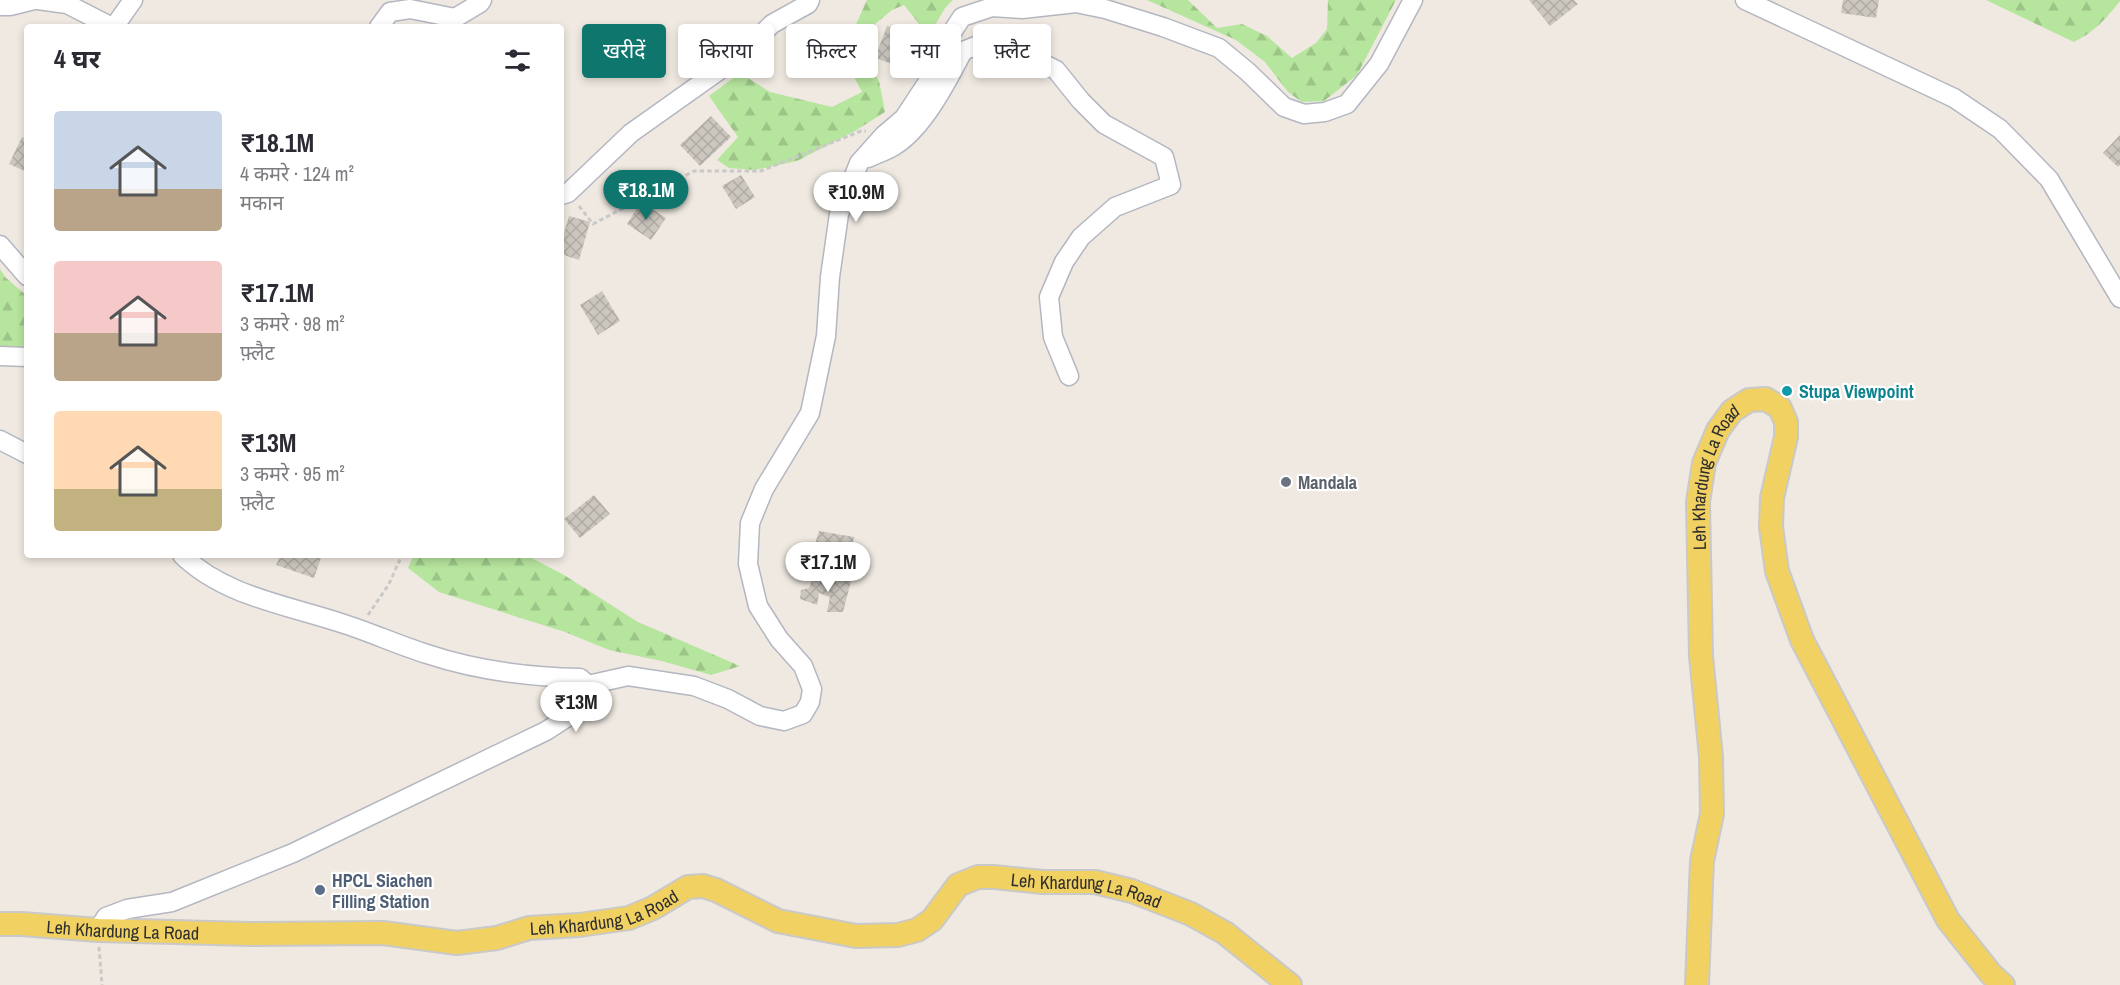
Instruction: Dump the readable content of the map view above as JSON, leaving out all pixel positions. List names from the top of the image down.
{
  "streets": {
    "main road": ["Leh Khardung La Road"]
  },
  "places": ["Stupa Viewpoint", "Mandala", "HPCL Siachen Filling Station"],
  "page": {
    "chip": [
      "खरीदें",
      "किराया",
      "फ़िल्टर",
      "नया",
      "फ़्लैट"
    ],
    "heading": "4 घर",
    "list": [
      {
        "name": "₹18.1M",
        "note": "4 कमरे · 124 m² · मकान"
      },
      {
        "name": "₹17.1M",
        "note": "3 कमरे · 98 m² · फ़्लैट"
      },
      {
        "name": "₹13M",
        "note": "3 कमरे · 95 m² · फ़्लैट"
      }
    ],
    "price": [
      "₹18.1M",
      "₹10.9M",
      "₹17.1M",
      "₹13M"
    ]
  }
}
